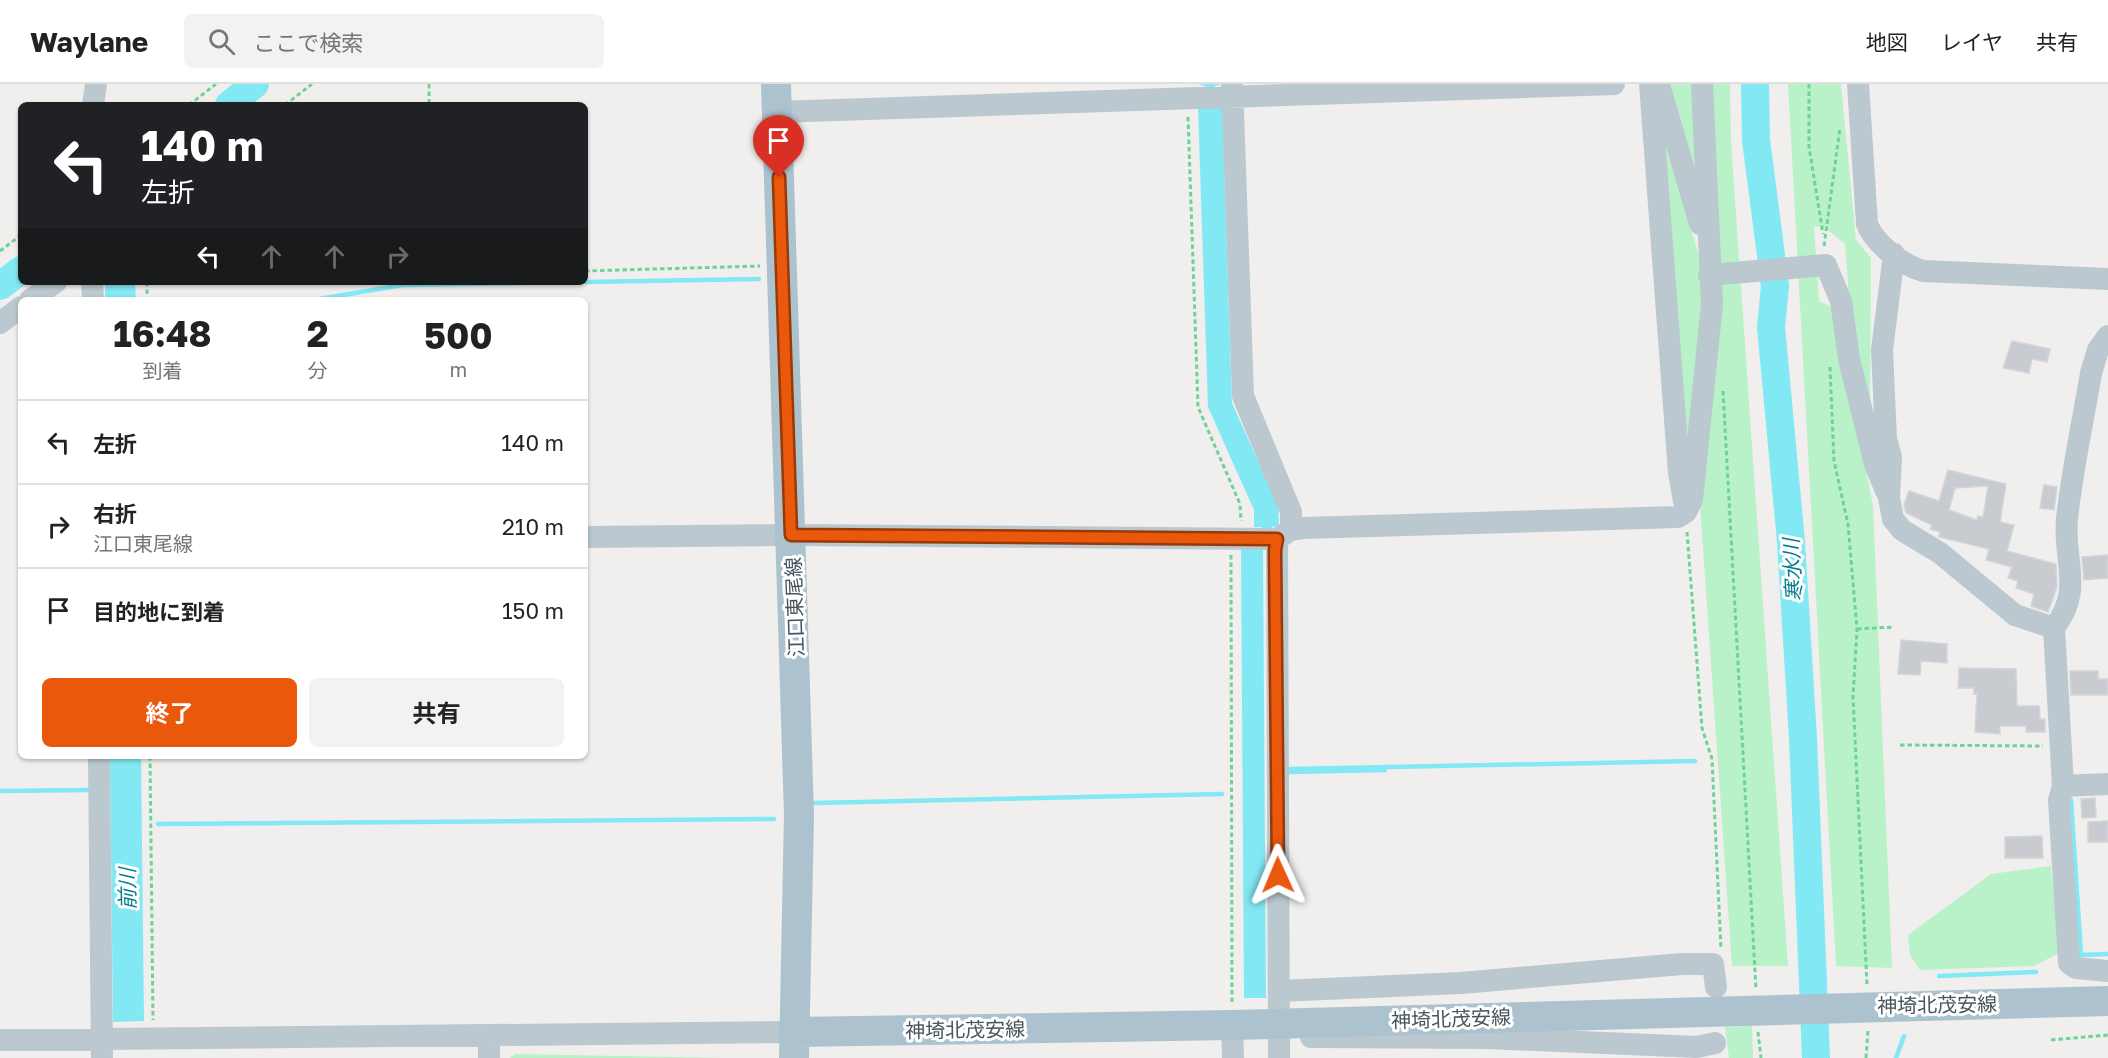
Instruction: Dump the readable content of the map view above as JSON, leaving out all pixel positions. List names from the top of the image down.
{
  "streets": {
    "main road": ["江口東尾線", "神埼北茂安線"]
  },
  "crossings": [
    ["江口東尾線", "神埼北茂安線"]
  ],
  "water": ["寒水川", "前川"],
  "page": {
    "header": "Waylane",
    "search": "ここで検索",
    "nav": ["地図", "レイヤ", "共有"],
    "turn": ["140 m", "左折"],
    "eta": [
      "16:48",
      "到着",
      "2",
      "分",
      "500",
      "m"
    ],
    "list": [
      {
        "name": "左折",
        "value": "140 m"
      },
      {
        "name": "右折",
        "note": "江口東尾線",
        "value": "210 m"
      },
      {
        "name": "目的地に到着",
        "value": "150 m"
      }
    ],
    "buttons": ["終了", "共有"]
  }
}
